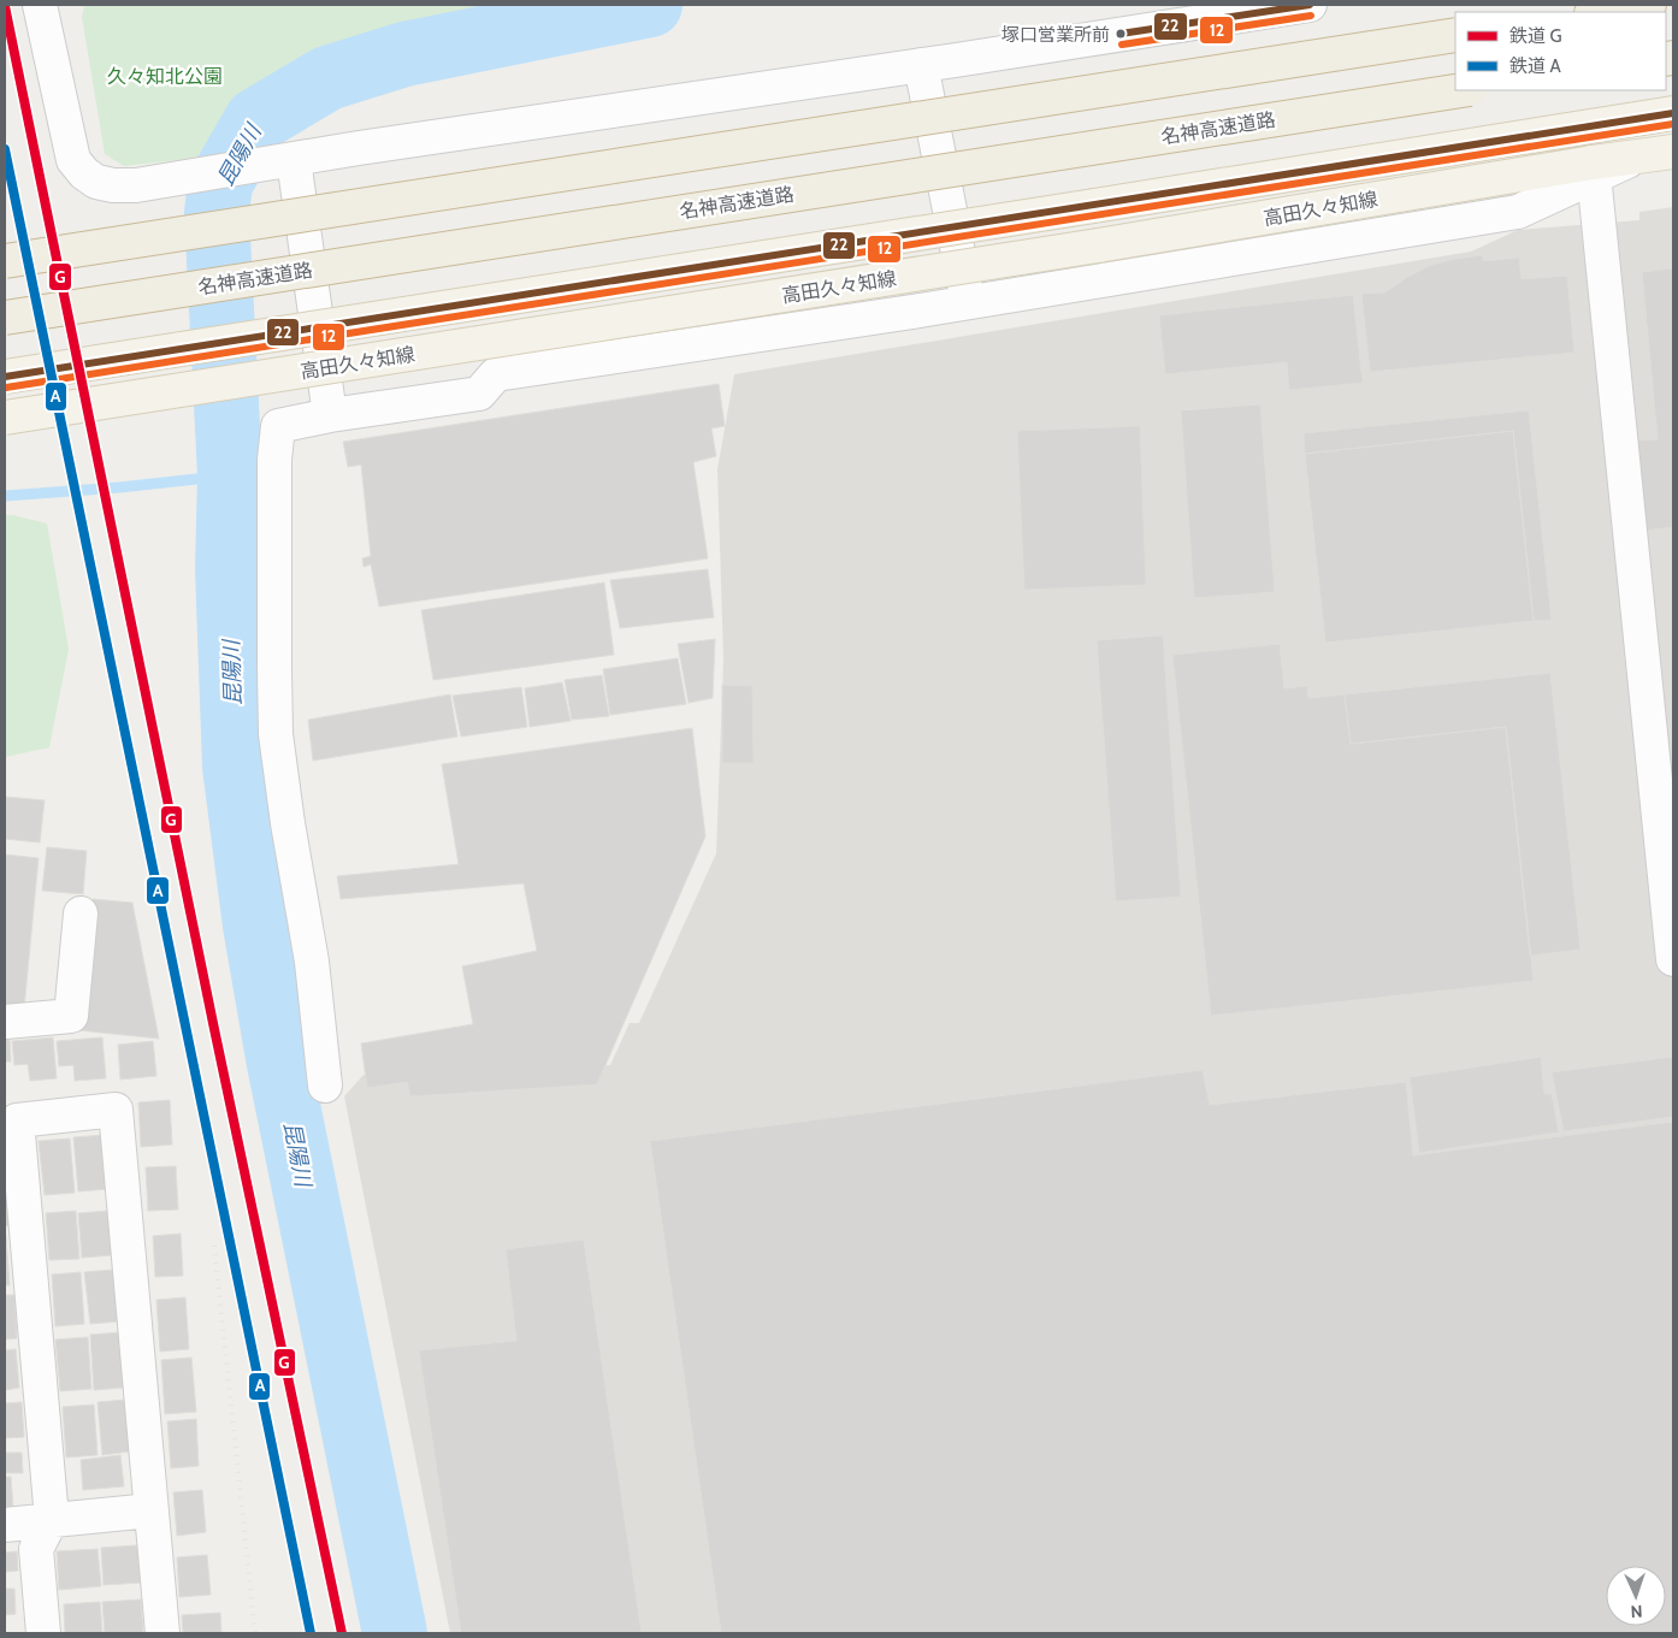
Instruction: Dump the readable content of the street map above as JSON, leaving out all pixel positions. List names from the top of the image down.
{
  "streets": {
    "highway": ["名神高速道路"],
    "main road": ["高田久々知線"]
  },
  "water": ["昆陽川"],
  "parks": ["久々知北公園"],
  "places": ["塚口営業所前"],
  "lines": [
    "transit line 22",
    "rail line G",
    "transit line 12",
    "rail line A"
  ],
  "legend": ["鉄道 G", "鉄道 A"],
  "north": "bottom"
}
